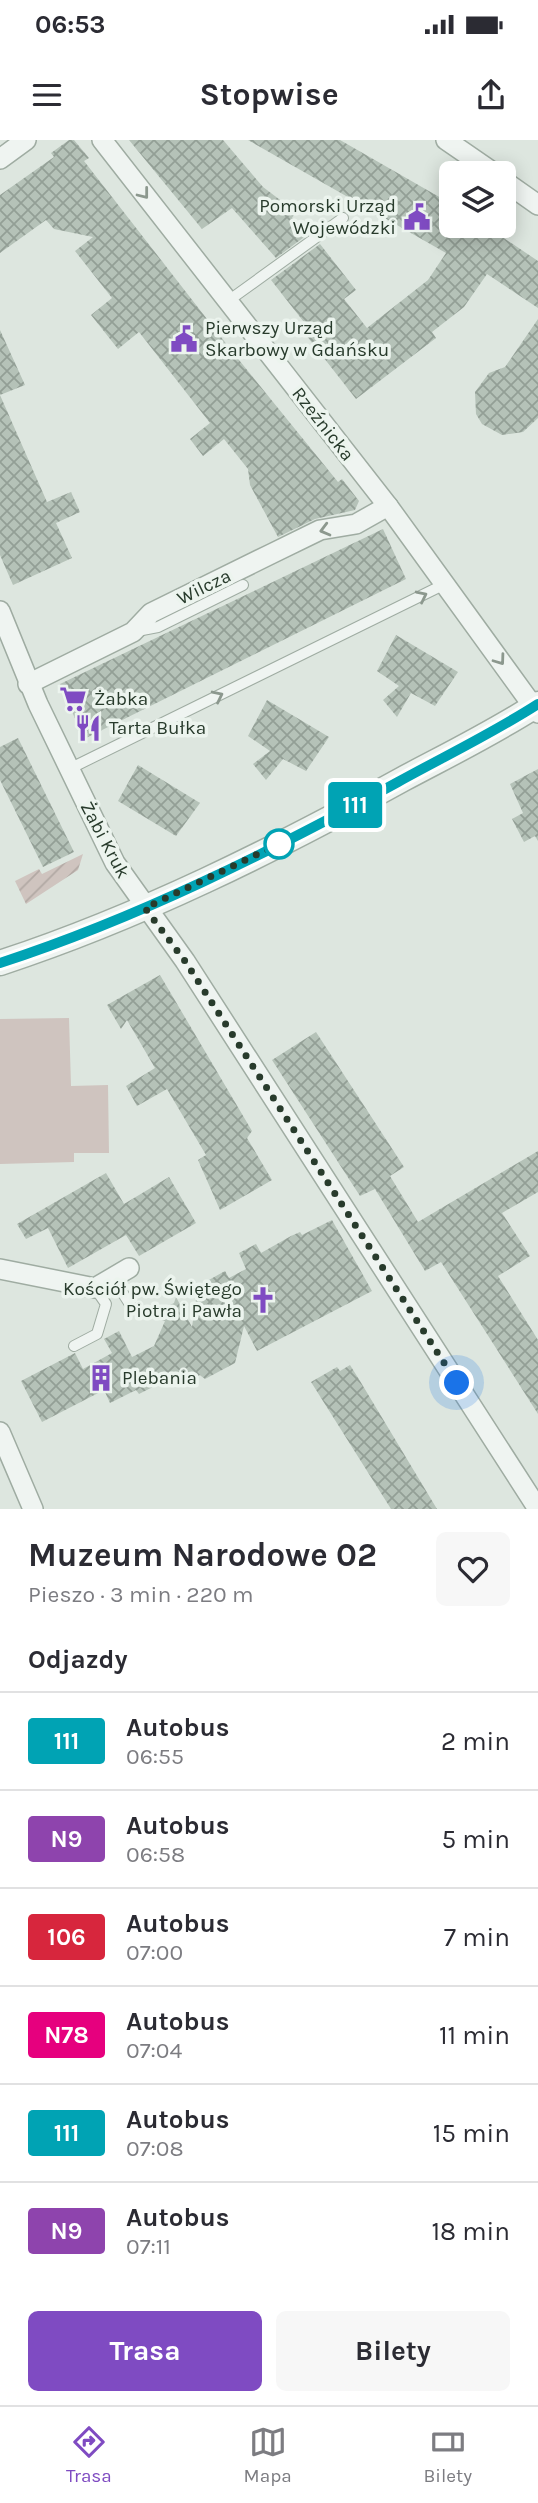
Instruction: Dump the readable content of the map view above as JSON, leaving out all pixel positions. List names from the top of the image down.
{
  "streets": {
    "street": ["Rzeźnicka", "Wilcza", "Żabi Kruk"]
  },
  "crossings": [
    ["Rzeźnicka", "Wilcza"],
    ["Wilcza", "Żabi Kruk"]
  ],
  "one_way": ["Rzeźnicka", "Wilcza"],
  "places": {
    "public building": ["Pomorski Urząd Wojewódzki", "Pierwszy Urząd Skarbowy w Gdańsku"],
    "supermarket": ["Żabka"],
    "restaurant": ["Tarta Bułka"],
    "church": ["Kościół pw. Świętego Piotra i Pawła"],
    "building": ["Plebania"]
  },
  "lines": ["bus line 111"],
  "page": {
    "status": "06:53",
    "header": "Stopwise",
    "on_map": "111",
    "heading": [
      ["Muzeum Narodowe 02", "Pieszo · 3 min · 220 m"],
      "Odjazdy"
    ],
    "list": [
      {
        "mark": "111",
        "name": "Autobus",
        "note": "06:55",
        "value": "2 min"
      },
      {
        "mark": "N9",
        "name": "Autobus",
        "note": "06:58",
        "value": "5 min"
      },
      {
        "mark": "106",
        "name": "Autobus",
        "note": "07:00",
        "value": "7 min"
      },
      {
        "mark": "N78",
        "name": "Autobus",
        "note": "07:04",
        "value": "11 min"
      },
      {
        "mark": "111",
        "name": "Autobus",
        "note": "07:08",
        "value": "15 min"
      },
      {
        "mark": "N9",
        "name": "Autobus",
        "note": "07:11",
        "value": "18 min"
      }
    ],
    "buttons": ["Trasa", "Bilety"],
    "tabs": ["Trasa", "Mapa", "Bilety"]
  }
}
